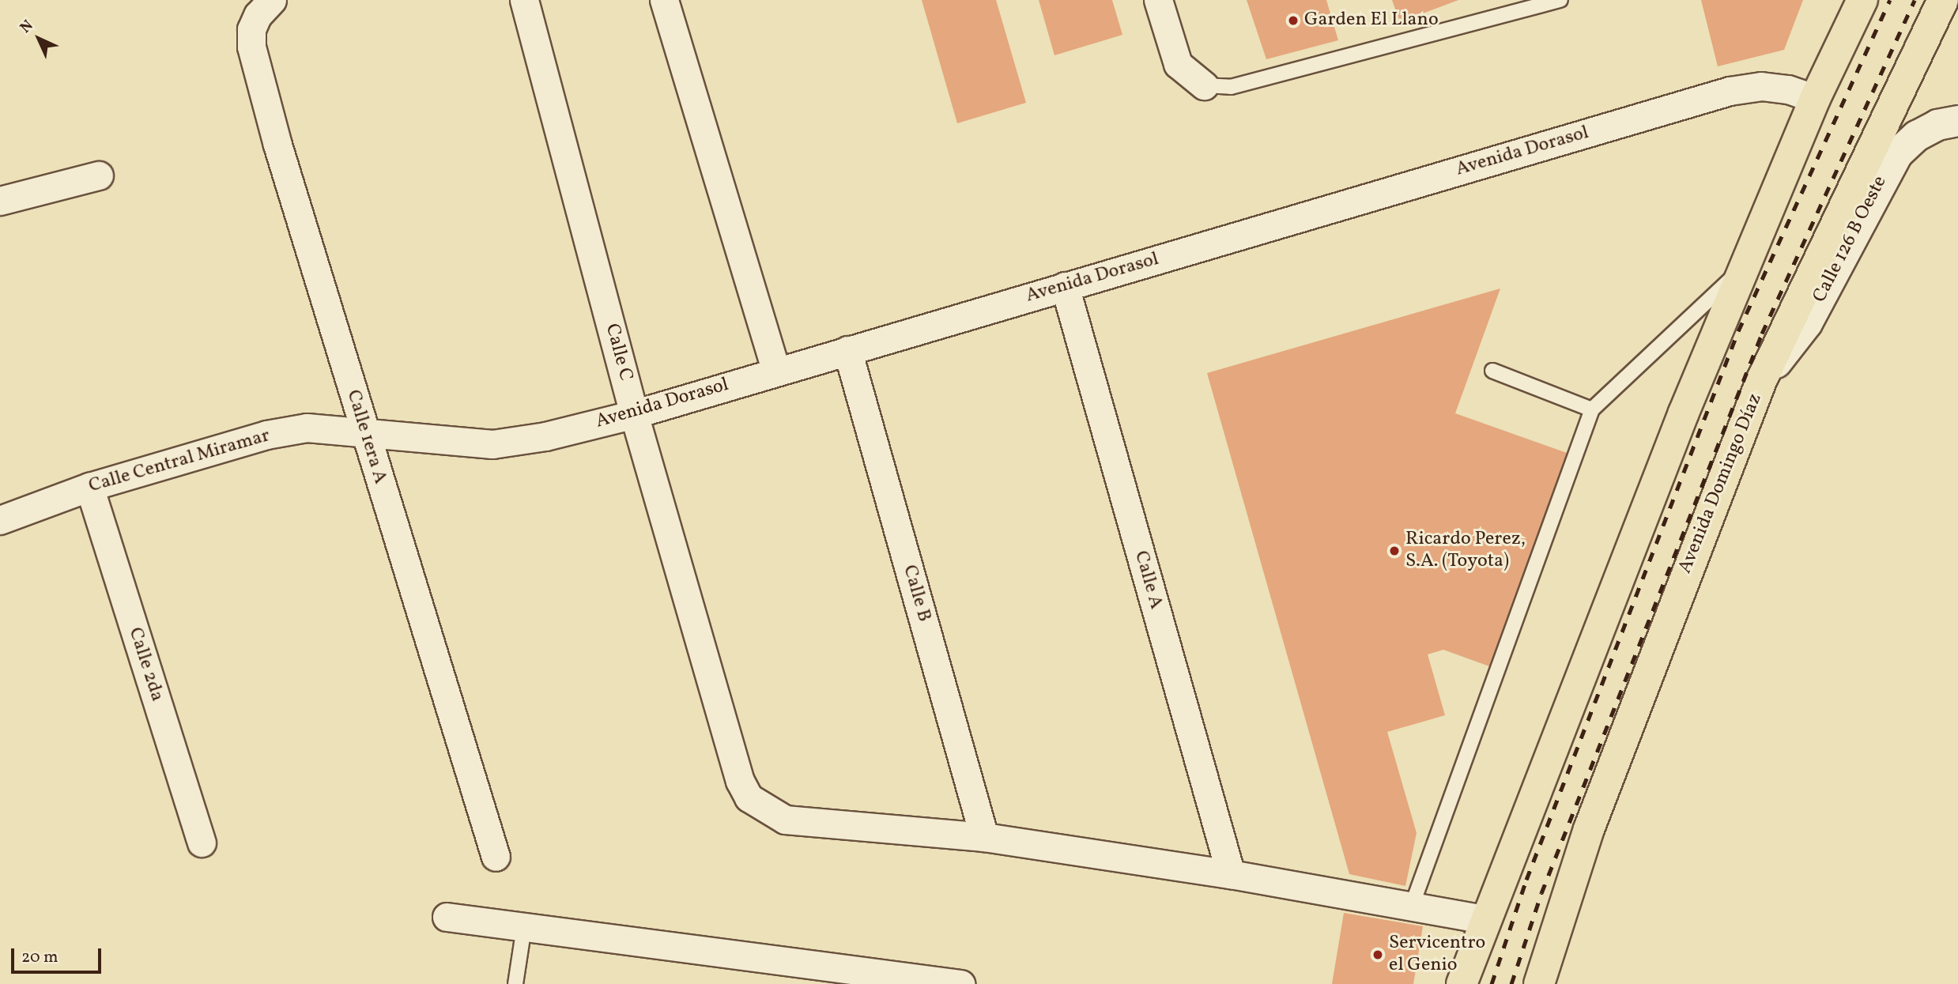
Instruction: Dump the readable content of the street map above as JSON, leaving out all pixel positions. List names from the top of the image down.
{
  "streets": {
    "main road": ["Avenida Domingo Díaz"],
    "street": [
      "Avenida Dorasol",
      "Calle 126 B Oeste",
      "Calle C",
      "Calle 1era A",
      "Calle Central Miramar",
      "Calle A",
      "Calle B",
      "Calle 2da"
    ]
  },
  "crossings": [
    ["Avenida Dorasol", "Calle C"],
    ["Avenida Dorasol", "Calle 1era A"],
    ["Avenida Dorasol", "Calle Central Miramar"],
    ["Avenida Dorasol", "Calle A"],
    ["Avenida Dorasol", "Calle B"],
    ["Calle 126 B Oeste", "Avenida Domingo Díaz"],
    ["Calle C", "Calle B"],
    ["Calle 1era A", "Calle Central Miramar"],
    ["Calle Central Miramar", "Calle 2da"]
  ],
  "places": ["Garden El Llano", "Ricardo Perez, S.A. (Toyota)", "Servicentro el Genio"],
  "scale_bar": "20 m",
  "north": "top left"
}
